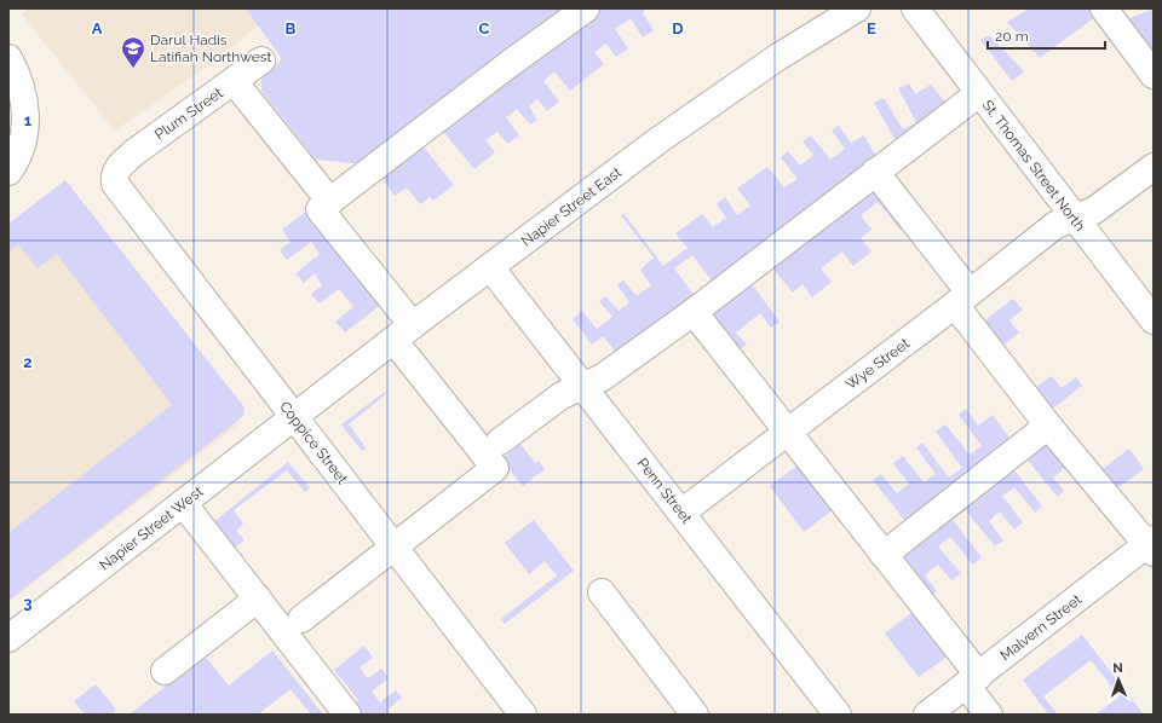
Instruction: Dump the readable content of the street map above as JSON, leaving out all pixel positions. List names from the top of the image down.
{
  "streets": {
    "street": [
      "Plum Street",
      "St. Thomas Street North",
      "Napier Street East",
      "Wye Street",
      "Coppice Street",
      "Penn Street",
      "Napier Street West",
      "Malvern Street"
    ]
  },
  "crossings": [
    ["Plum Street", "Coppice Street"],
    ["St. Thomas Street North", "Wye Street"],
    ["Napier Street East", "Coppice Street"],
    ["Napier Street East", "Penn Street"],
    ["Napier Street East", "Napier Street West"],
    ["Wye Street", "Penn Street"],
    ["Coppice Street", "Napier Street West"]
  ],
  "places": {
    "school or university": ["Darul Hadis Latifiah Northwest"]
  },
  "scale_bar": "20 m",
  "north": "top",
  "grid": {
    "columns": [
      "A",
      "B",
      "C",
      "D",
      "E"
    ],
    "rows": ["1", "2", "3"]
  }
}
